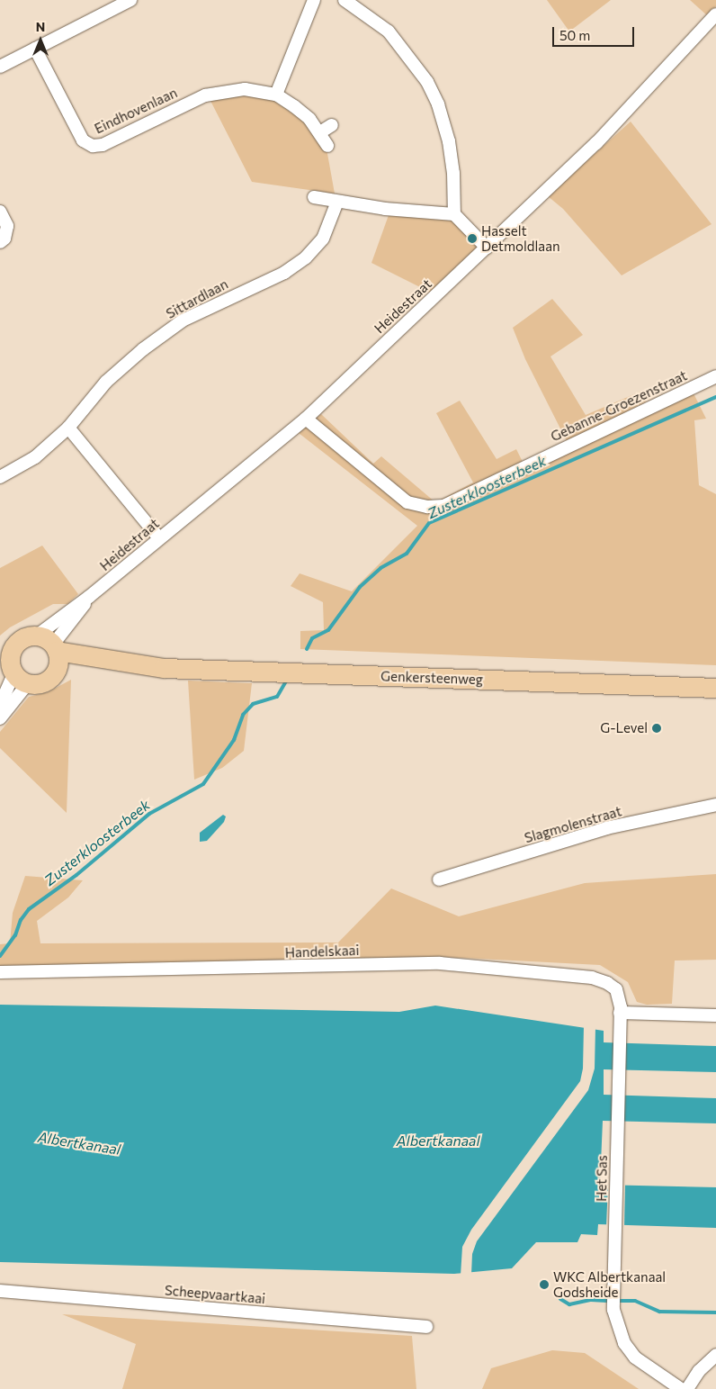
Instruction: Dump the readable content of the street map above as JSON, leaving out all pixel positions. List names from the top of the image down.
{
  "streets": {
    "main road": ["Genkersteenweg"],
    "street": [
      "Eindhovenlaan",
      "Sittardlaan",
      "Heidestraat",
      "Gebanne-Groezenstraat",
      "Slagmolenstraat",
      "Handelskaai",
      "Het Sas",
      "Scheepvaartkaai"
    ]
  },
  "crossings": [
    ["Heidestraat", "Gebanne-Groezenstraat"],
    ["Heidestraat", "Genkersteenweg"],
    ["Handelskaai", "Het Sas"]
  ],
  "water": ["Zusterkloosterbeek", "Albertkanaal"],
  "places": ["Hasselt Detmoldlaan", "G-Level", "WKC Albertkanaal Godsheide"],
  "scale_bar": "50 m",
  "north": "top"
}
